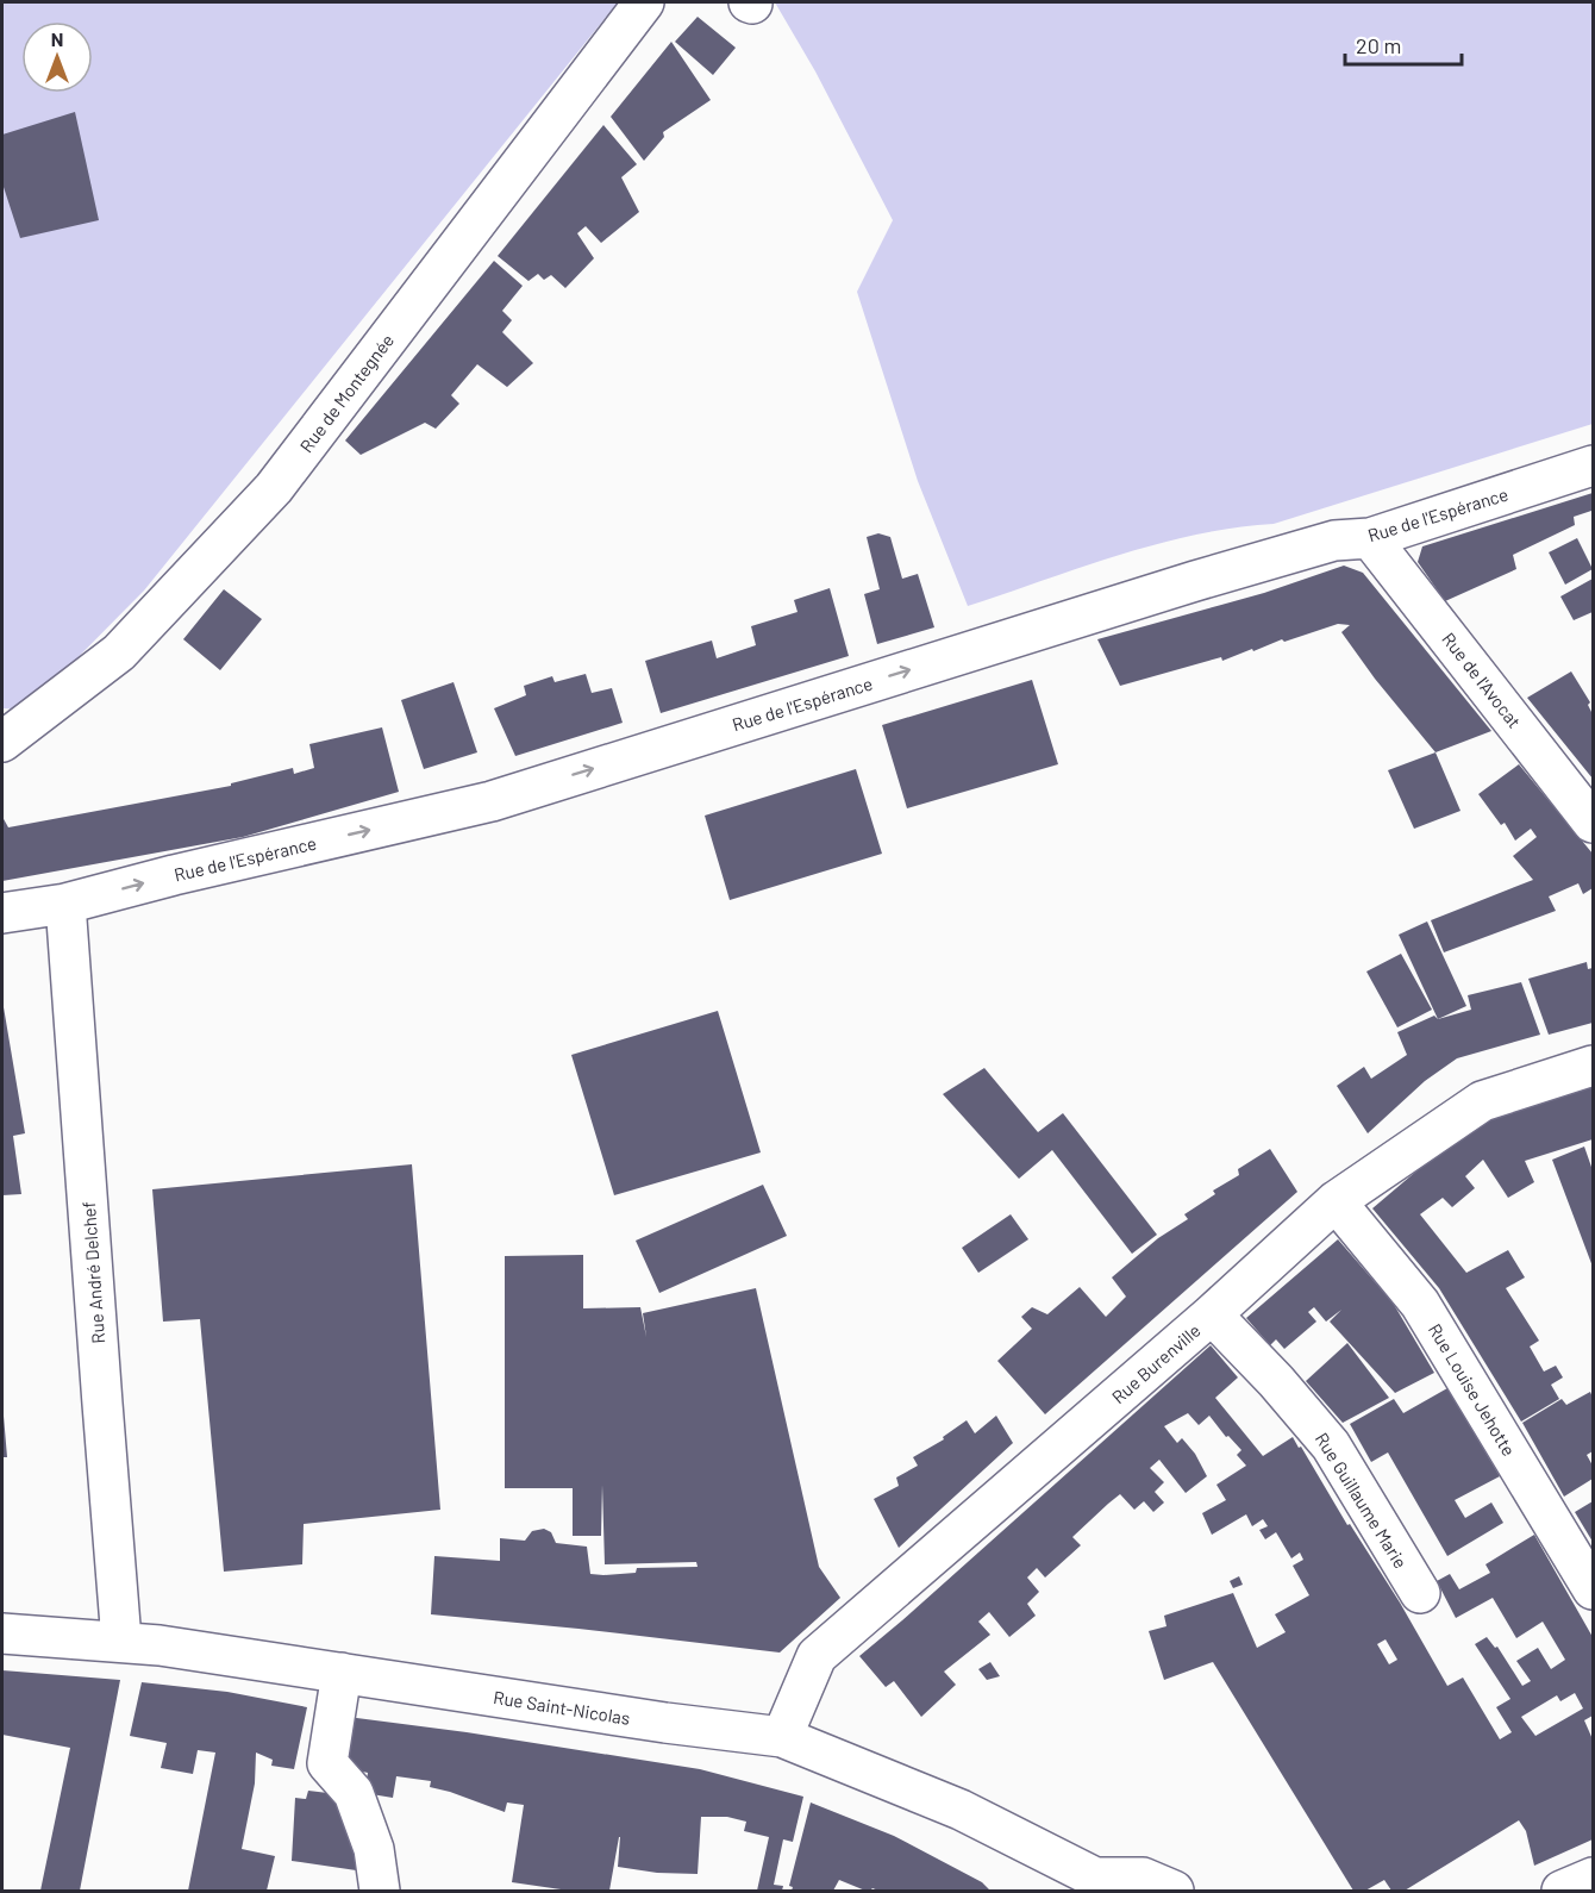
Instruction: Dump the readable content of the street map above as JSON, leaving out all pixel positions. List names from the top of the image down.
{
  "streets": {
    "street": [
      "Rue de Montegnée",
      "Rue de l'Espérance",
      "Rue de l'Avocat",
      "Rue André Delchef",
      "Rue Burenville",
      "Rue Louise Jehotte",
      "Rue Guillaume Marie",
      "Rue Saint-Nicolas"
    ]
  },
  "crossings": [
    ["Rue de l'Espérance", "Rue de l'Avocat"],
    ["Rue de l'Espérance", "Rue André Delchef"],
    ["Rue André Delchef", "Rue Saint-Nicolas"],
    ["Rue Burenville", "Rue Louise Jehotte"],
    ["Rue Burenville", "Rue Guillaume Marie"],
    ["Rue Burenville", "Rue Saint-Nicolas"]
  ],
  "one_way": ["Rue de l'Espérance"],
  "scale_bar": "20 m",
  "north": "top"
}
